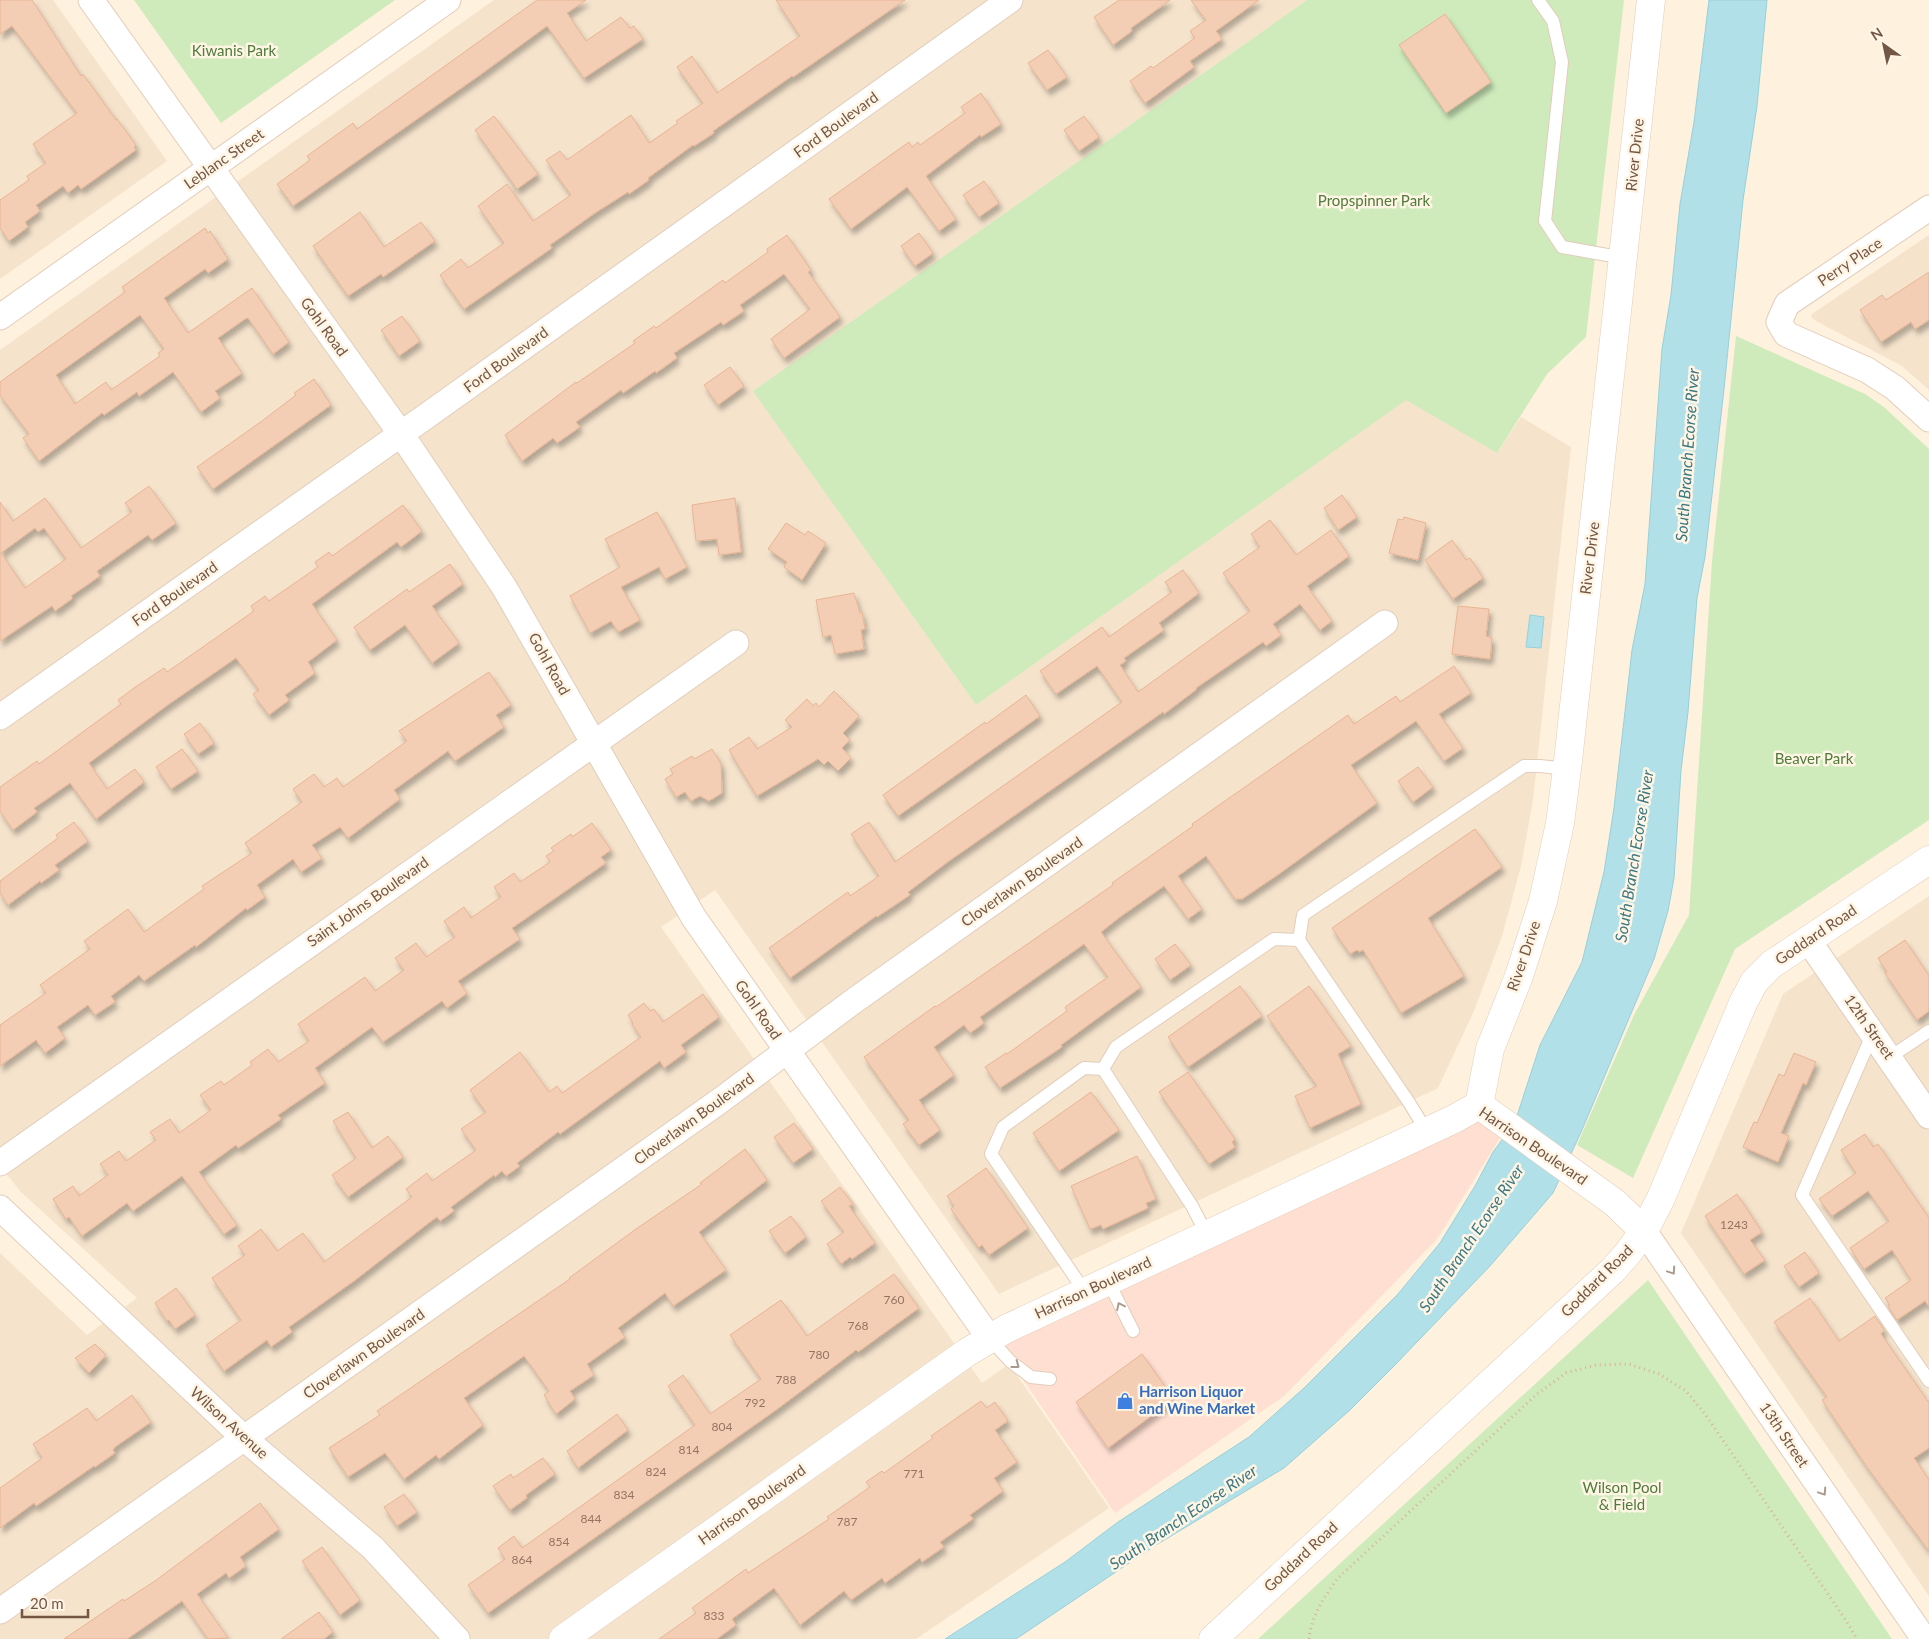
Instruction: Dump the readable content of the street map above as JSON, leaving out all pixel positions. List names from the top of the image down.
{
  "streets": {
    "street": [
      "Ford Boulevard",
      "River Drive",
      "Leblanc Street",
      "Perry Place",
      "Gohl Road",
      "Cloverlawn Boulevard",
      "Saint Johns Boulevard",
      "Goddard Road",
      "12th Street",
      "Harrison Boulevard",
      "Wilson Avenue",
      "13th Street"
    ]
  },
  "crossings": [
    ["Ford Boulevard", "Gohl Road"],
    ["River Drive", "Harrison Boulevard"],
    ["Leblanc Street", "Gohl Road"],
    ["Gohl Road", "Cloverlawn Boulevard"],
    ["Gohl Road", "Saint Johns Boulevard"],
    ["Gohl Road", "Harrison Boulevard"],
    ["Cloverlawn Boulevard", "Wilson Avenue"],
    ["Goddard Road", "12th Street"],
    ["Goddard Road", "Harrison Boulevard"],
    ["Goddard Road", "13th Street"],
    ["Harrison Boulevard", "13th Street"]
  ],
  "one_way": ["13th Street"],
  "water": ["South Branch Ecorse River"],
  "parks": [
    "Kiwanis Park",
    "Propspinner Park",
    "Beaver Park",
    "Wilson Pool & Field"
  ],
  "places": {
    "shop": ["Harrison Liquor and Wine Market"]
  },
  "house_numbers": [
    "1243",
    "760",
    "768",
    "780",
    "788",
    "792",
    "804",
    "814",
    "824",
    "771",
    "834",
    "844",
    "787",
    "854",
    "864",
    "833"
  ],
  "scale_bar": "20 m",
  "north": "top left"
}
